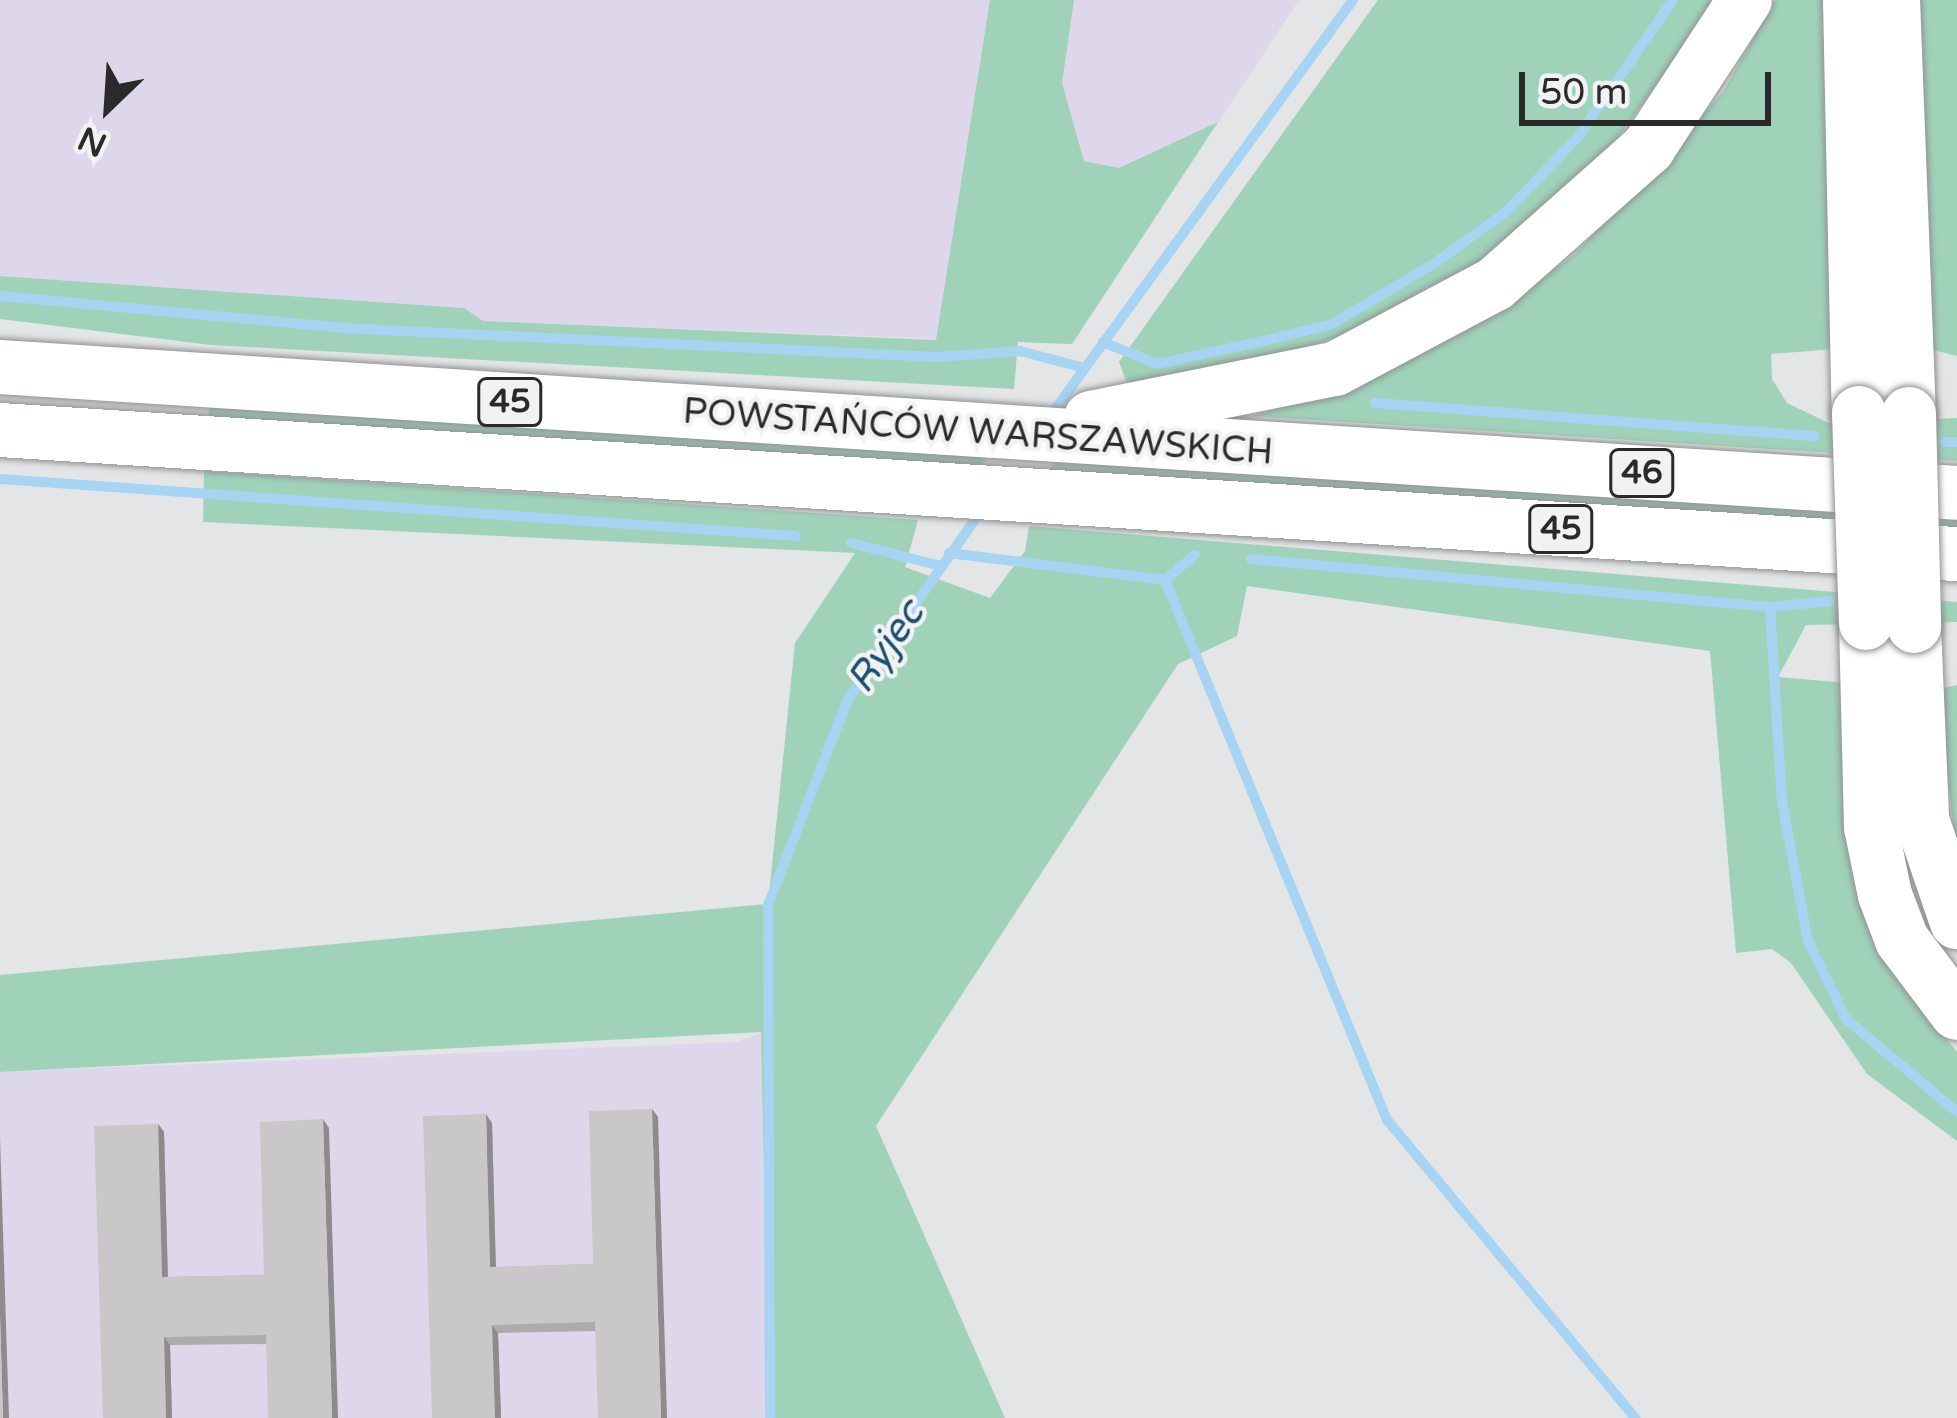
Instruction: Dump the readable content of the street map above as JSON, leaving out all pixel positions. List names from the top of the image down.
{
  "streets": {
    "main road": ["45", "POWSTAŃCÓW WARSZAWSKICH", "46"]
  },
  "water": ["Ryjec"],
  "scale_bar": "50 m",
  "north": "bottom left"
}
